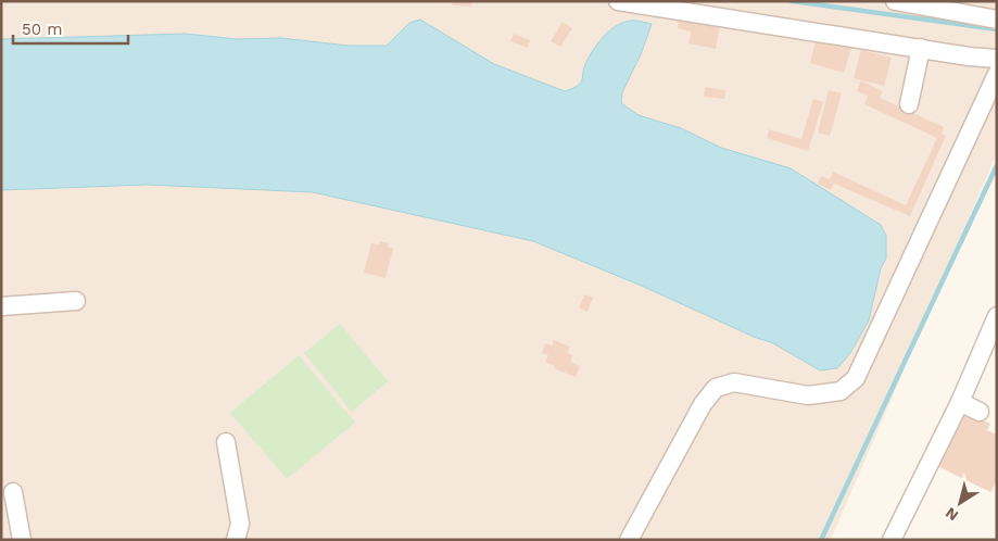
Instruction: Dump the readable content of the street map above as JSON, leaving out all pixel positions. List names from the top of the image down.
{
  "scale_bar": "50 m",
  "north": "bottom left"
}
